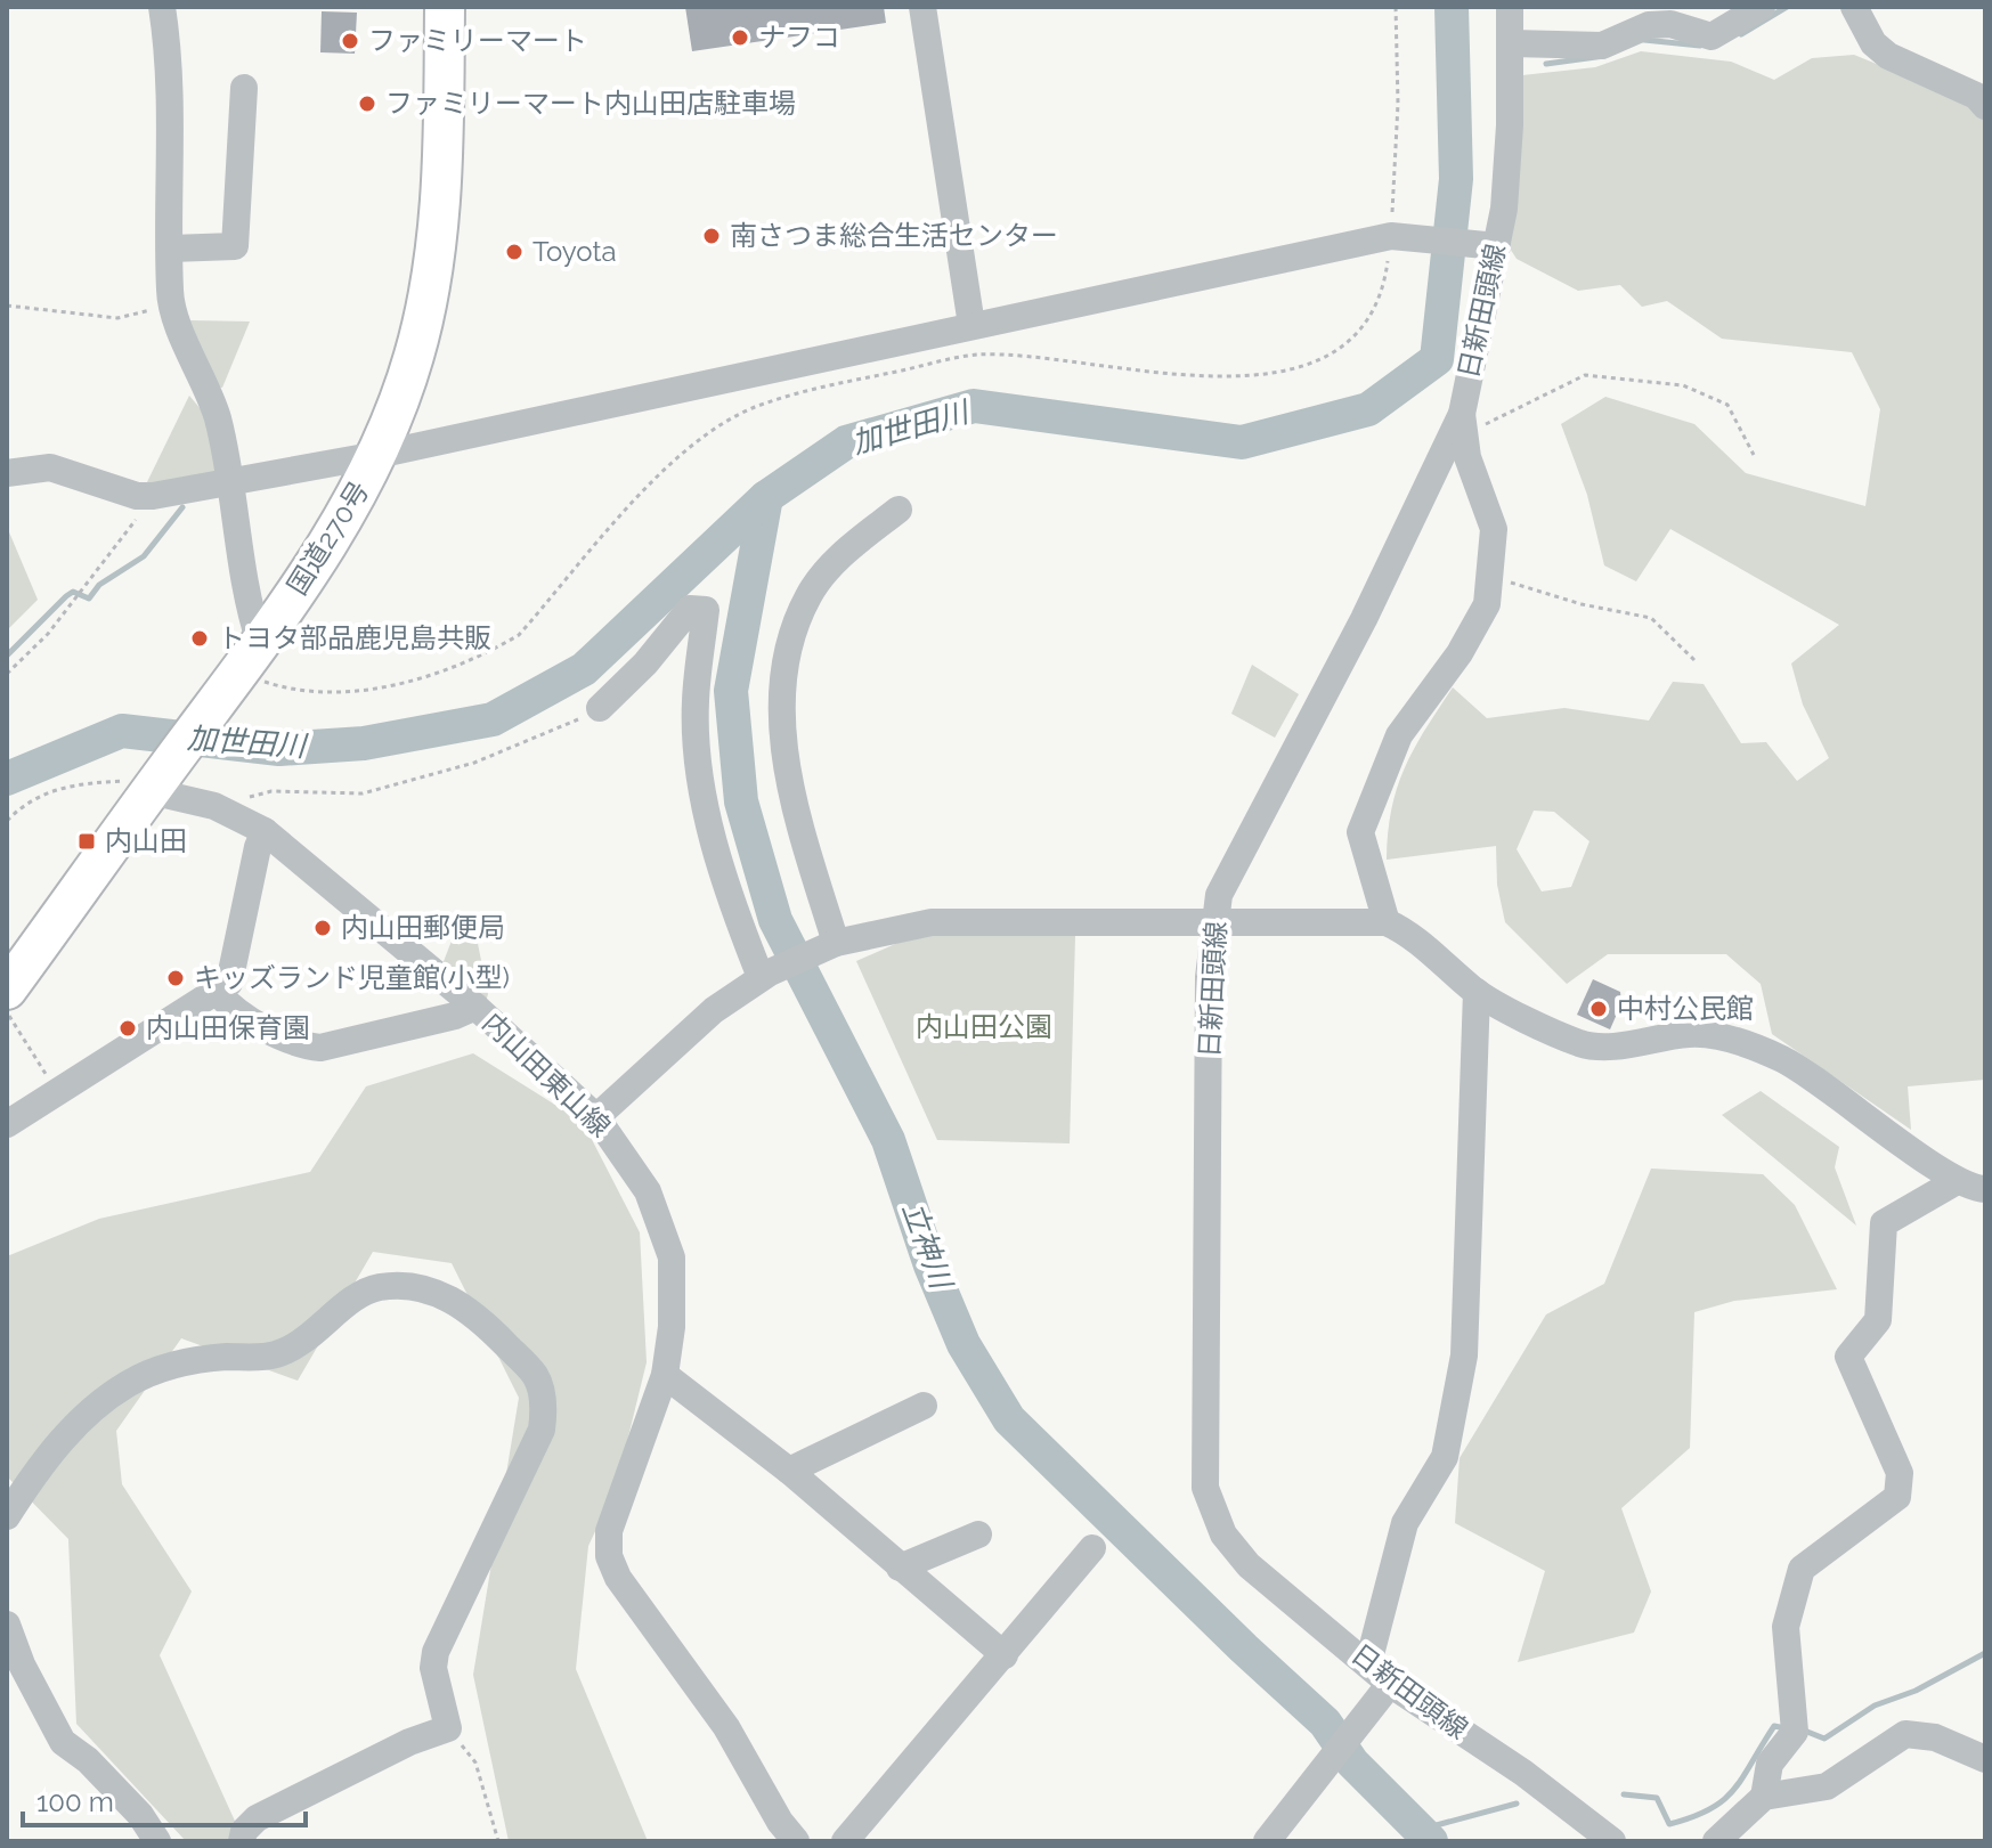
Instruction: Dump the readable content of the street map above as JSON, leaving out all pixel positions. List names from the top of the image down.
{
  "streets": {
    "highway": ["国道270号"],
    "street": ["日新田頭線", "内山田東山線"]
  },
  "crossings": [
    ["国道270号", "内山田東山線"]
  ],
  "water": ["加世田川", "立神川"],
  "parks": ["内山田公園"],
  "places": {
    "other": [
      "ナフコ",
      "ファミリーマート",
      "ファミリーマート内山田店駐車場",
      "南さつま総合生活センター",
      "Toyota",
      "トヨタ部品鹿児島共販",
      "内山田郵便局",
      "キッズランド児童館(小型)",
      "中村公民館",
      "内山田保育園"
    ],
    "transit": ["内山田"]
  },
  "scale_bar": "100 m"
}
